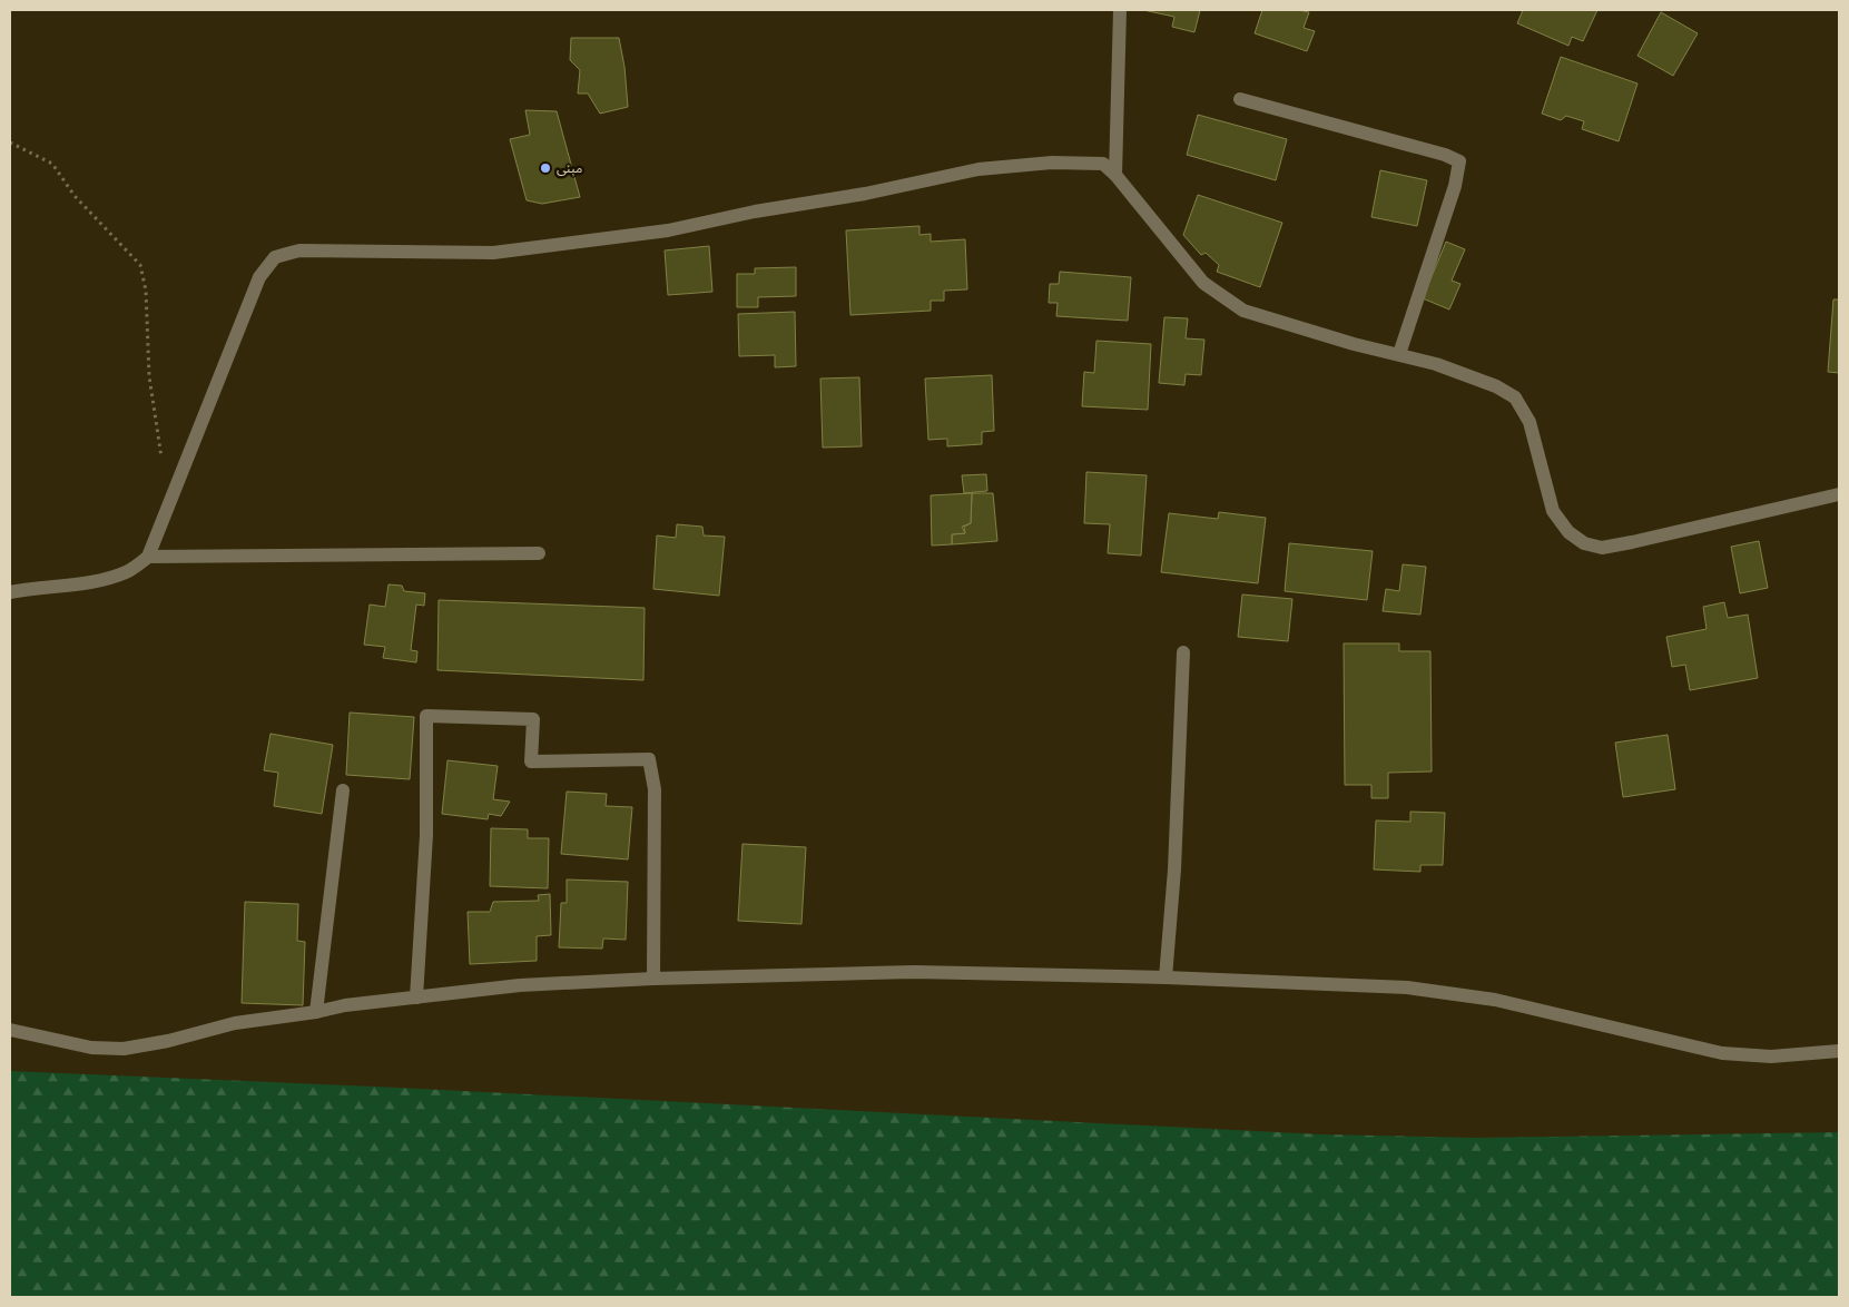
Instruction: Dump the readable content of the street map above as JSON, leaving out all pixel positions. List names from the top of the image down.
{
  "places": ["مبنى"]
}
